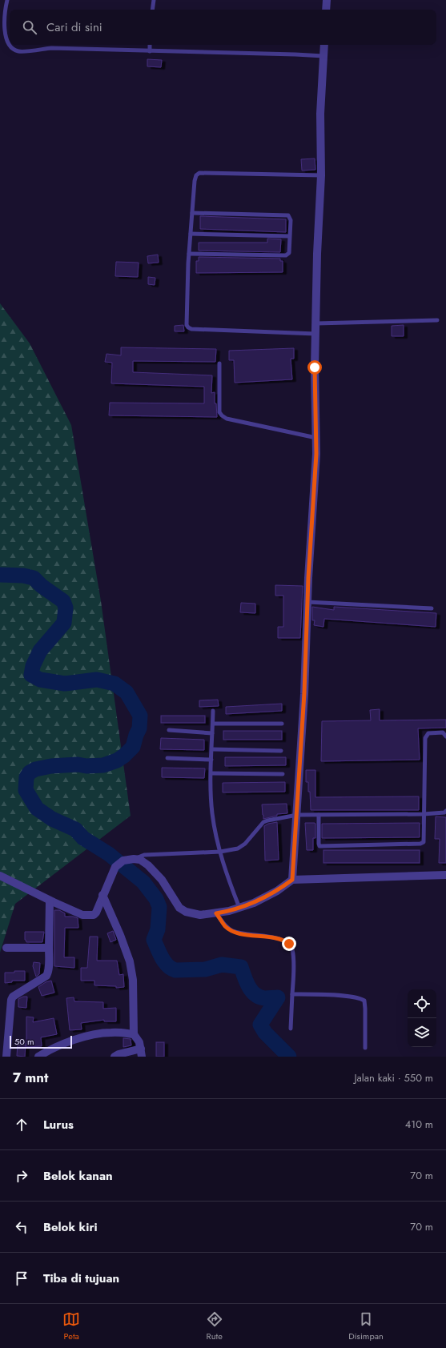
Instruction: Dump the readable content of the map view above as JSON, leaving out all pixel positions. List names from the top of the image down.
{
  "scale_bar": "50 m",
  "page": {
    "search": "Cari di sini",
    "scale": "50 m",
    "heading": ["7 mnt", "Jalan kaki · 550 m"],
    "list": [
      ["Lurus", "410 m"],
      ["Belok kanan", "70 m"],
      ["Belok kiri", "70 m"],
      "Tiba di tujuan"
    ],
    "nav": ["Peta", "Rute", "Disimpan"]
  }
}
